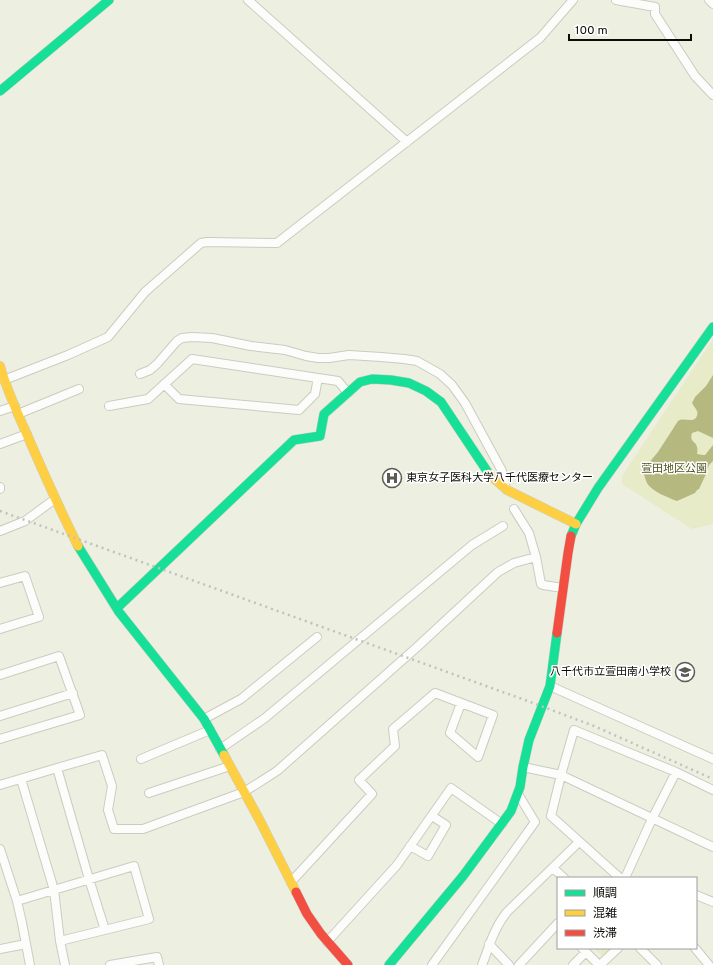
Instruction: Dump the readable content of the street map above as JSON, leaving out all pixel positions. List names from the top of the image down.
{
  "parks": ["萱田地区公園"],
  "places": {
    "hospital": ["東京女子医科大学八千代医療センター"],
    "school or university": ["八千代市立萱田南小学校"]
  },
  "legend": ["順調", "混雑", "渋滞"],
  "scale_bar": "100 m"
}
